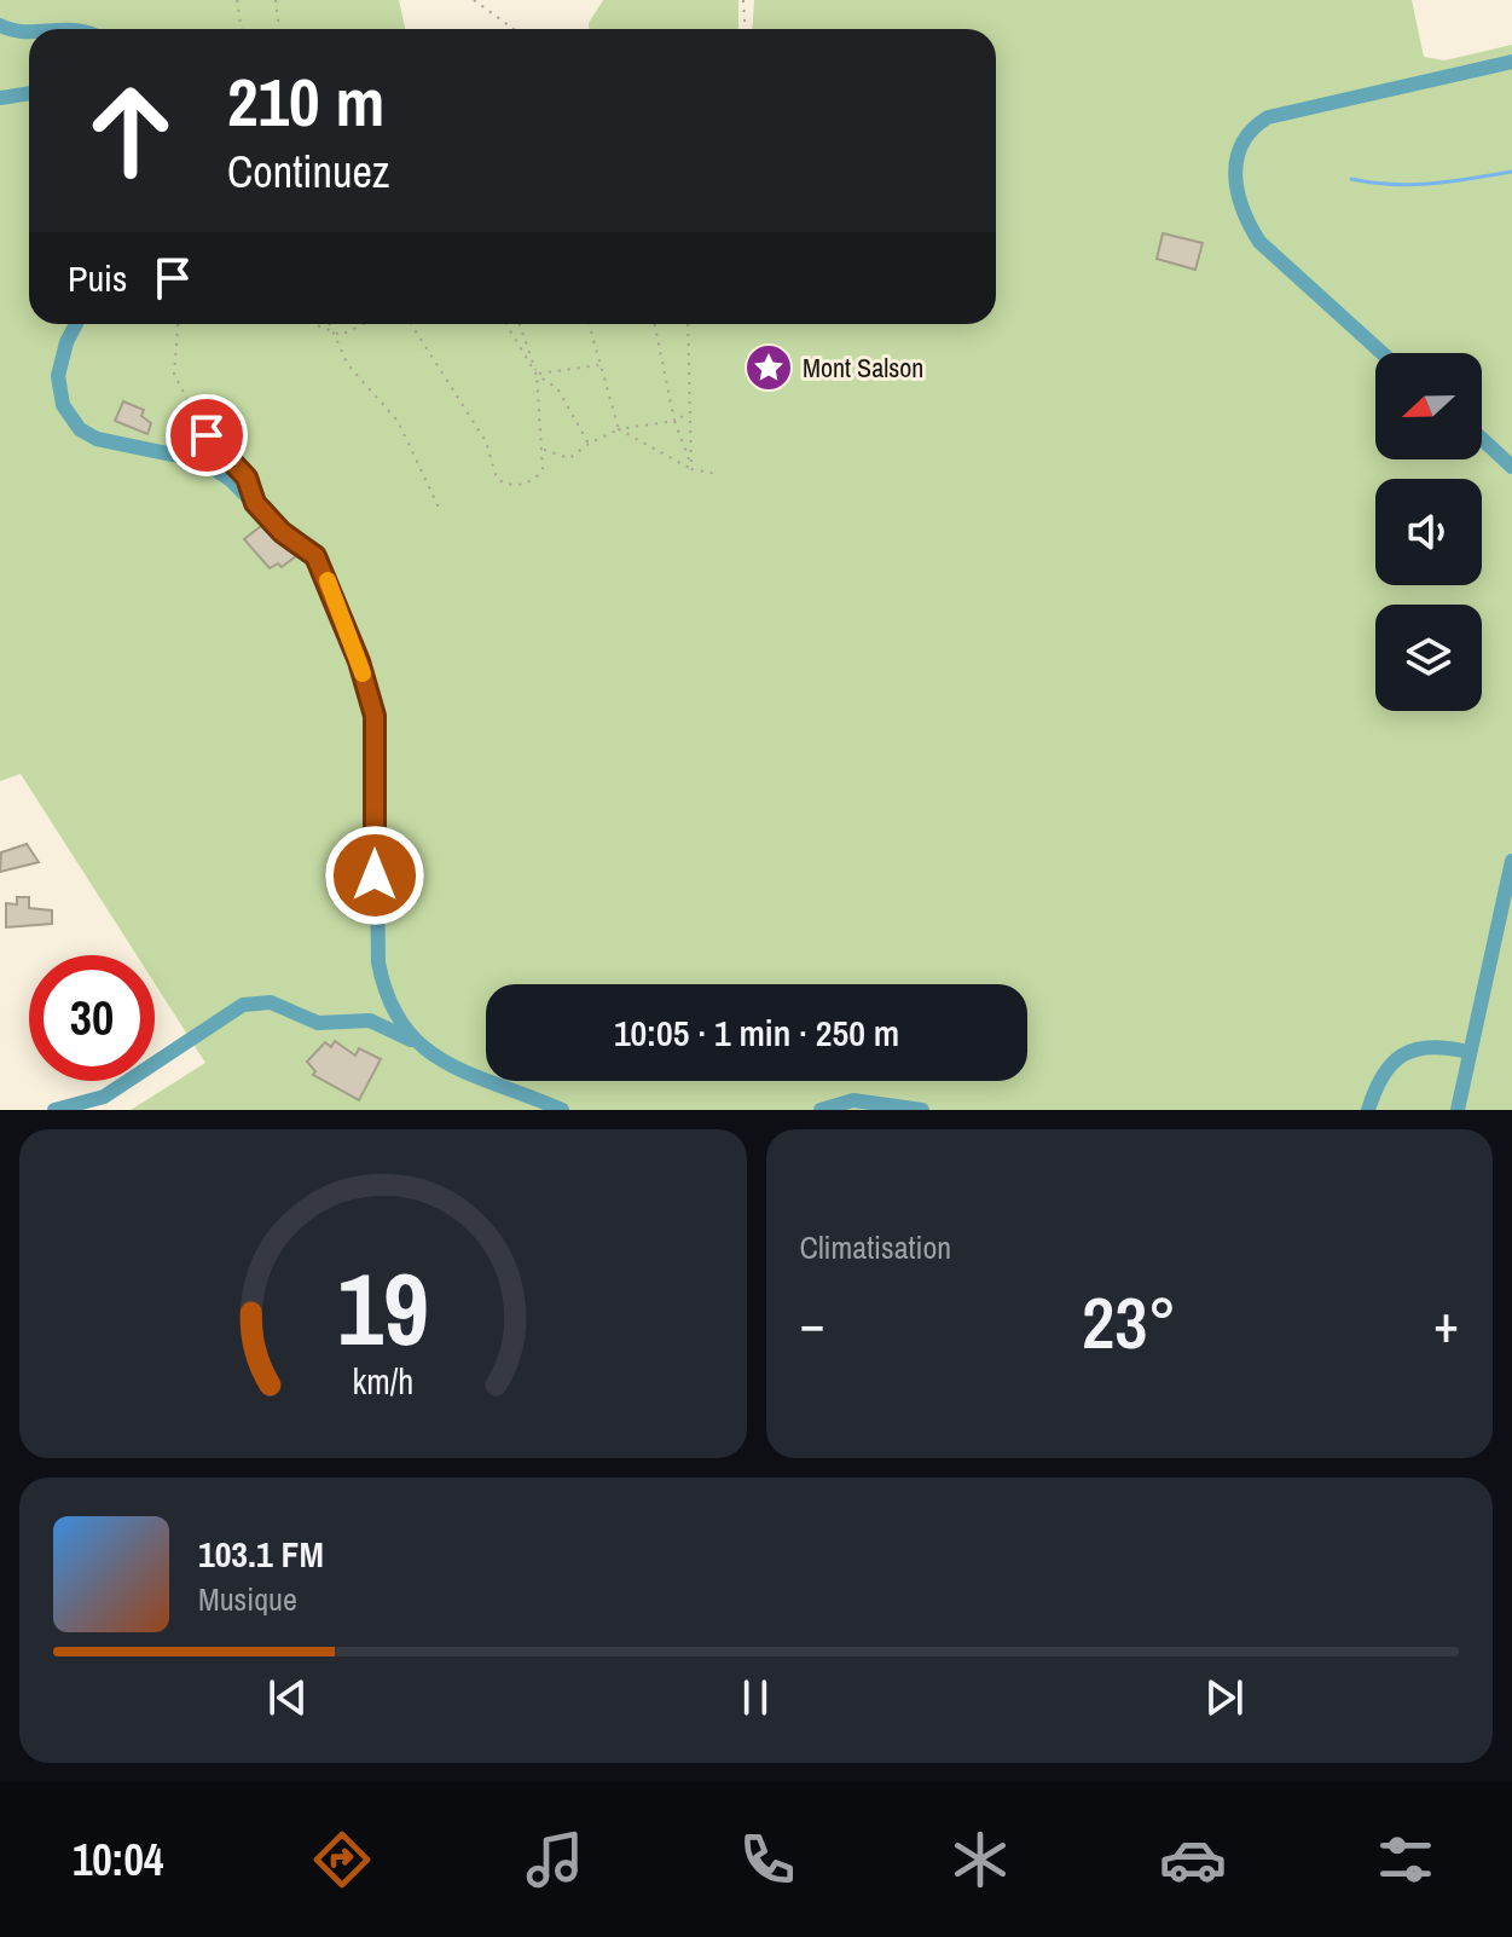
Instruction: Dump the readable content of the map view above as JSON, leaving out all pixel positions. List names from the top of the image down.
{
  "places": {
    "place": ["Mont Salson"]
  },
  "north": "left",
  "page": {
    "turn": ["210 m", "Continuez"],
    "then": "Puis",
    "limit": "30",
    "trip": "10:05 · 1 min · 250 m",
    "tile": "Climatisation",
    "heat": ["−", "23°", "+"],
    "song": ["103.1 FM", "Musique"],
    "tabs": "10:04",
    "gauge": ["19", "km/h"]
  }
}
